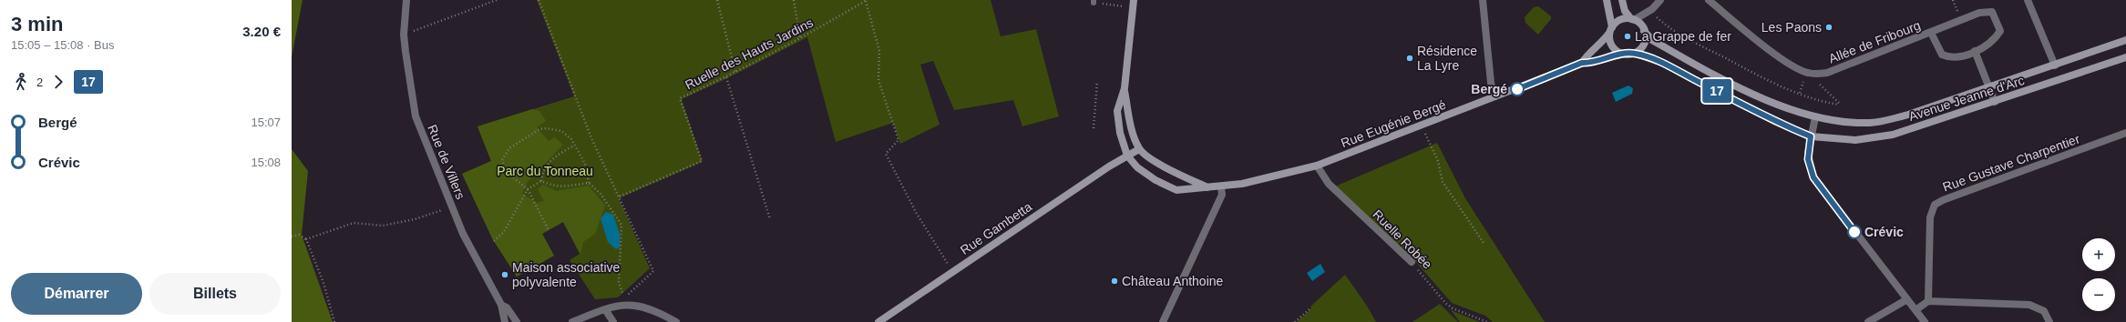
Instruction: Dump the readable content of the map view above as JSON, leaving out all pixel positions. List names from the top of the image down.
{
  "streets": {
    "street": [
      "Allée de Fribourg",
      "Avenue Jeanne d'Arc",
      "Rue Eugénie Bergé",
      "Rue de Villers",
      "Rue Gustave Charpentier",
      "Rue Gambetta",
      "Ruelle Robée"
    ],
    "path": ["Ruelle des Hauts Jardins"]
  },
  "crossings": [
    ["Avenue Jeanne d'Arc", "Rue Eugénie Bergé"],
    ["Rue Eugénie Bergé", "Rue Gambetta"],
    ["Rue Eugénie Bergé", "Ruelle Robée"]
  ],
  "parks": ["Parc du Tonneau"],
  "places": [
    "Les Paons",
    "La Grappe de fer",
    "Résidence La Lyre",
    "Bergé",
    "Crévic",
    "Maison associative polyvalente",
    "Château Anthoine"
  ],
  "lines": ["bus line 17"],
  "page": {
    "heading": ["3 min", "15:05 – 15:08 · Bus", "3.20 €"],
    "on_map": "17",
    "legs": ["2", "17"],
    "list": [
      {
        "name": "Bergé",
        "value": "15:07"
      },
      {
        "name": "Crévic",
        "value": "15:08"
      }
    ],
    "map_buttons": ["+", "−"],
    "buttons": ["Démarrer", "Billets"]
  }
}
